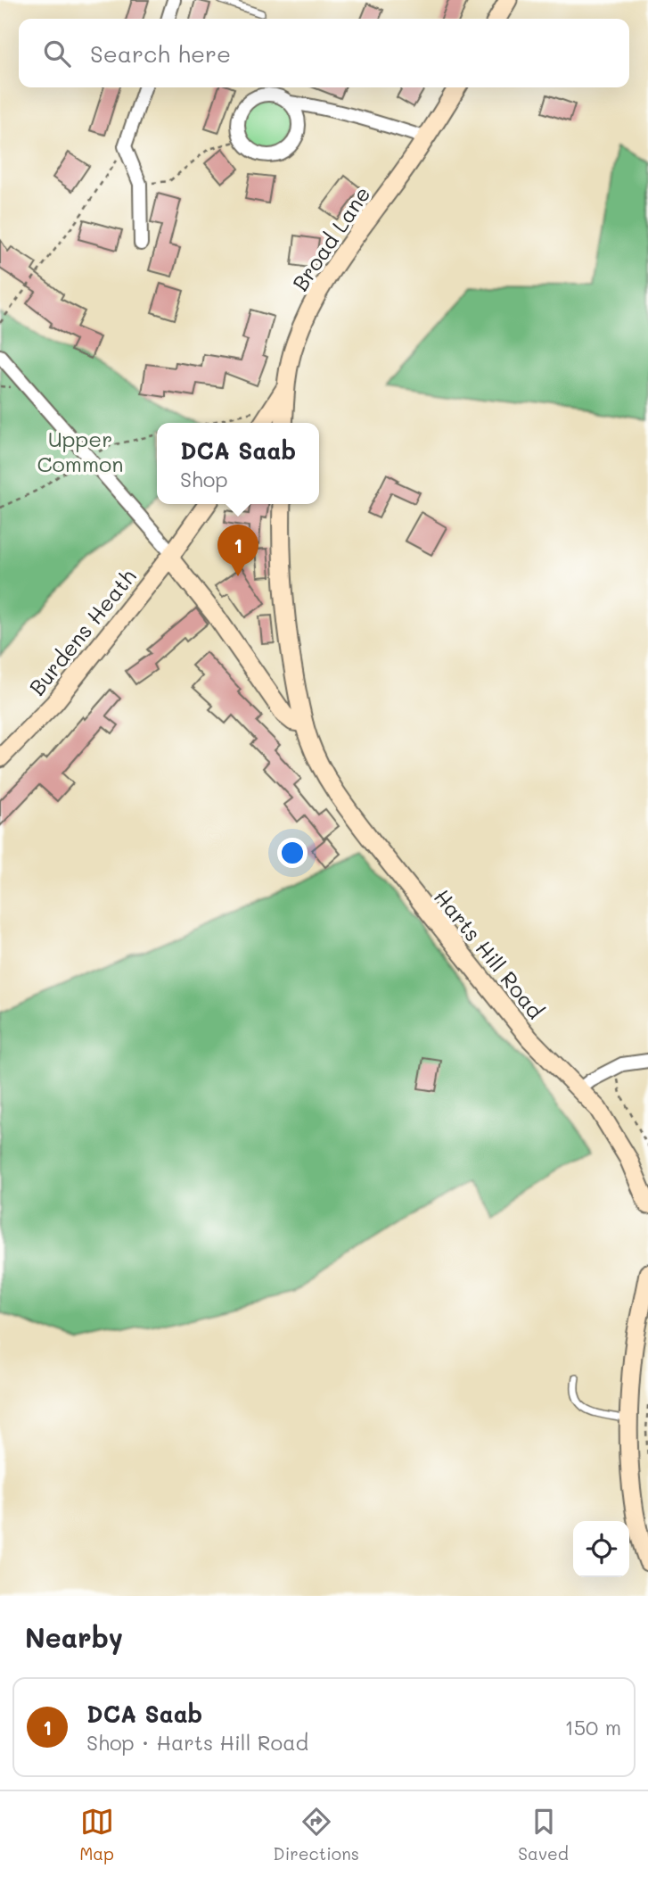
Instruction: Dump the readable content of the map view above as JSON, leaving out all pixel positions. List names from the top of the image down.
{
  "streets": {
    "street": ["Broad Lane", "Burdens Heath", "Harts Hill Road"]
  },
  "parks": ["Upper Common"],
  "page": {
    "search": "Search here",
    "popup": ["DCA Saab", "Shop"],
    "pins": "1",
    "heading": "Nearby",
    "list": [
      {
        "mark": "1",
        "name": "DCA Saab",
        "note": "Shop · Harts Hill Road",
        "value": "150 m"
      }
    ],
    "nav": ["Map", "Directions", "Saved"]
  }
}
